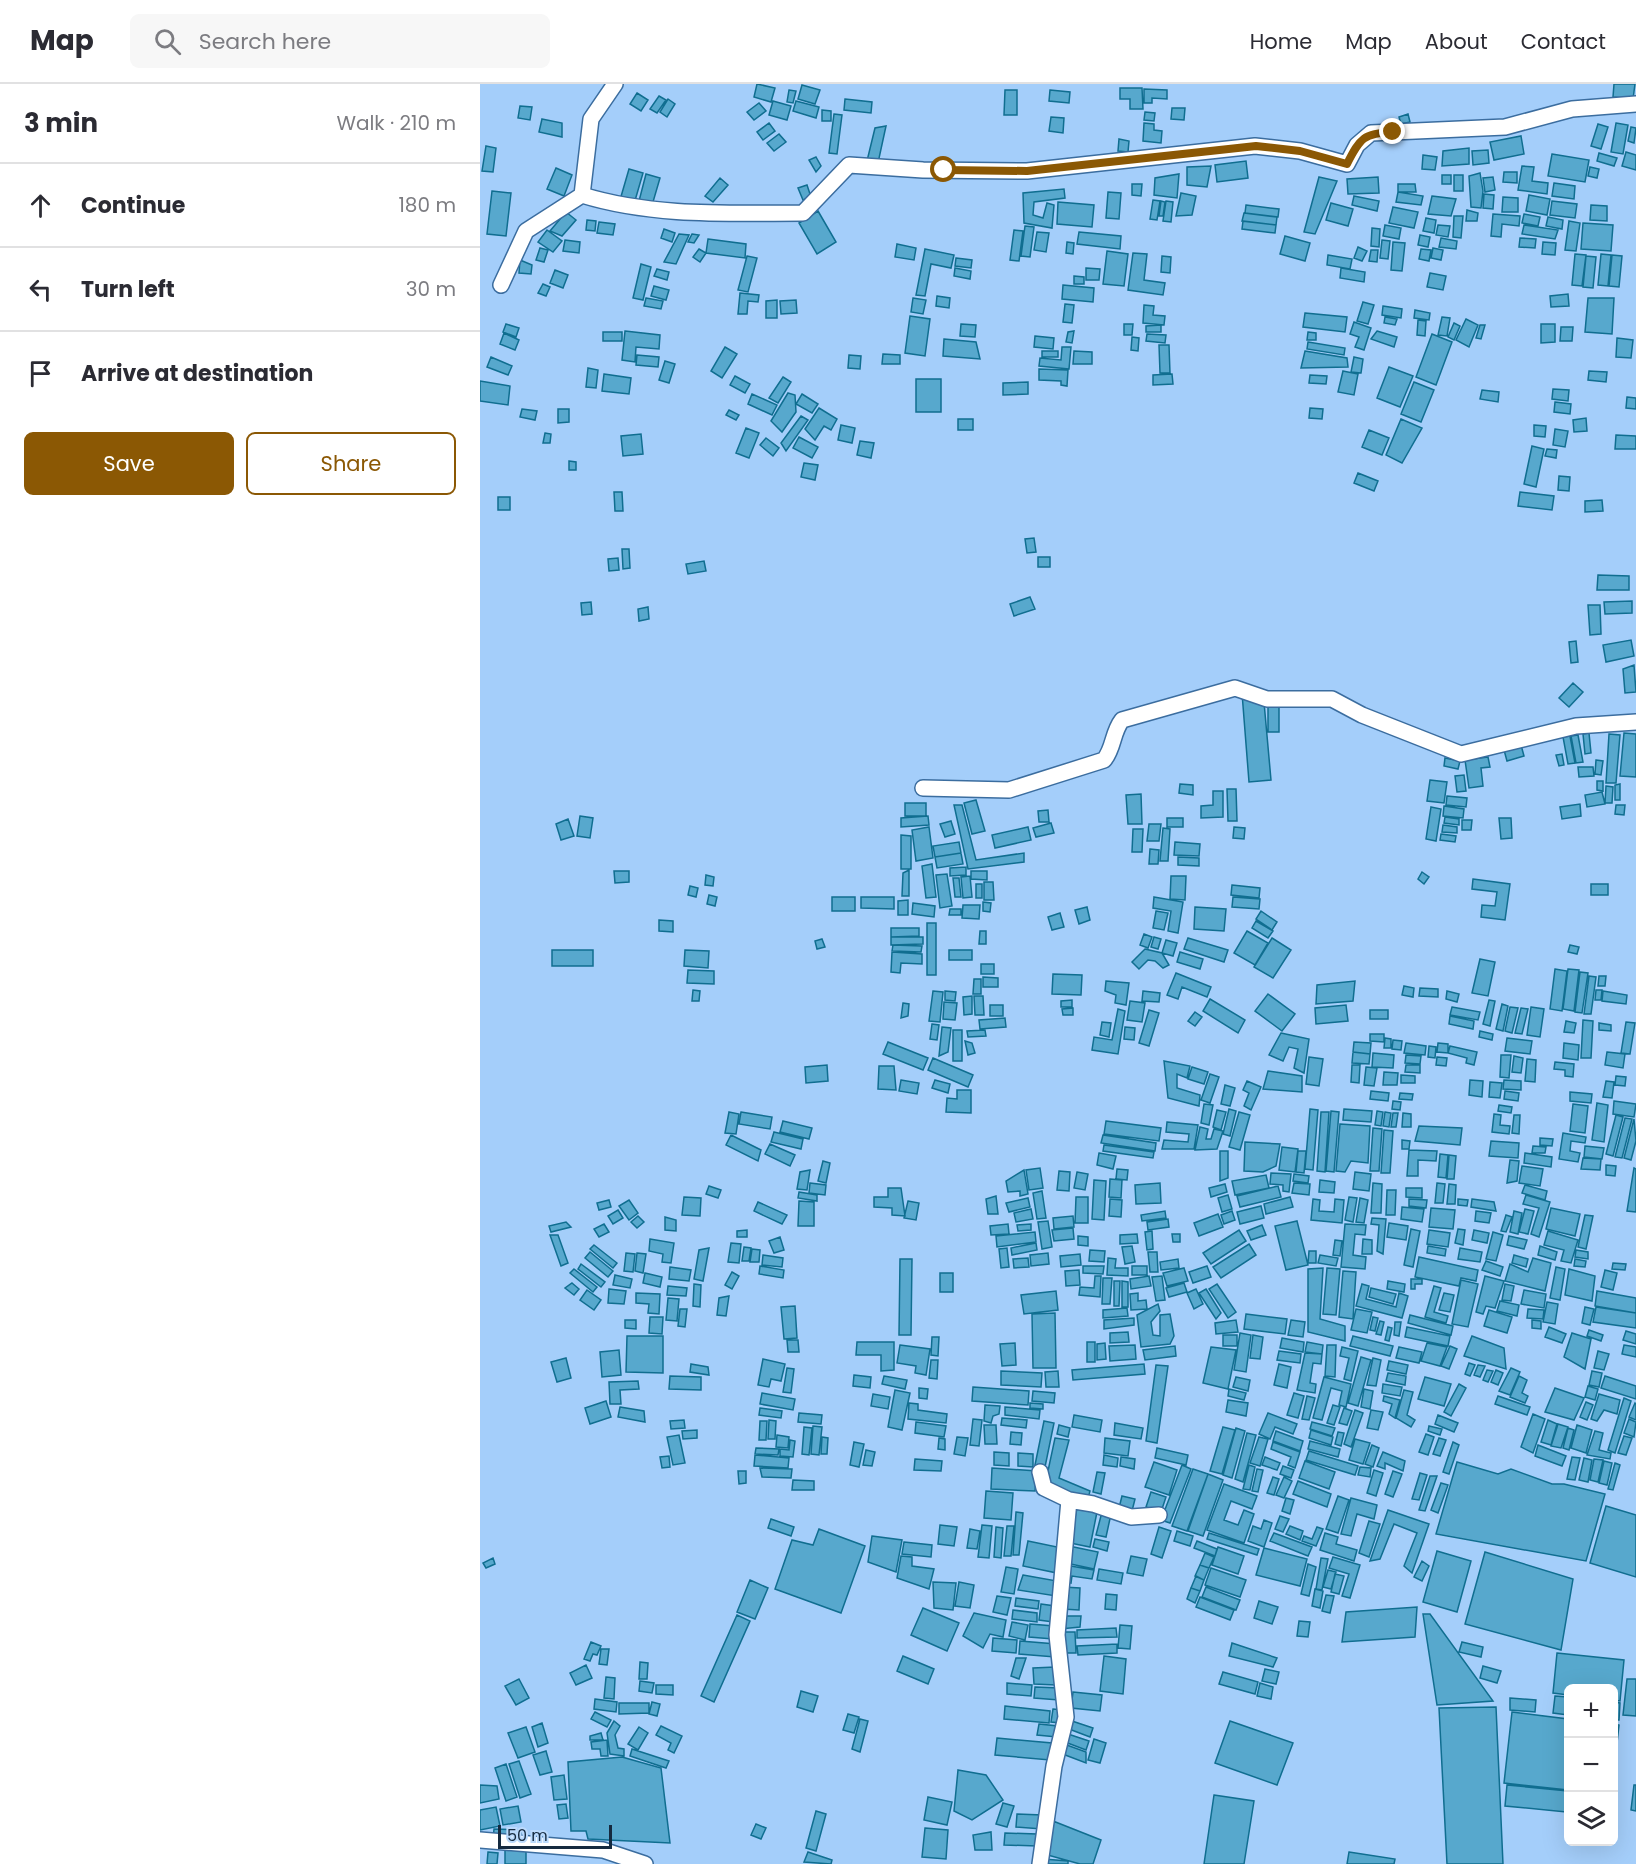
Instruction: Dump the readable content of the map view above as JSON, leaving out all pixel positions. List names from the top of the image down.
{
  "scale_bar": "50 m",
  "page": {
    "header": "Map",
    "search": "Search here",
    "nav": [
      "Home",
      "Map",
      "About",
      "Contact"
    ],
    "heading": ["3 min", "Walk · 210 m"],
    "list": [
      ["Continue", "180 m"],
      ["Turn left", "30 m"],
      "Arrive at destination"
    ],
    "buttons": ["Save", "Share"],
    "map_buttons": ["+", "−"],
    "scale": "50 m"
  }
}
